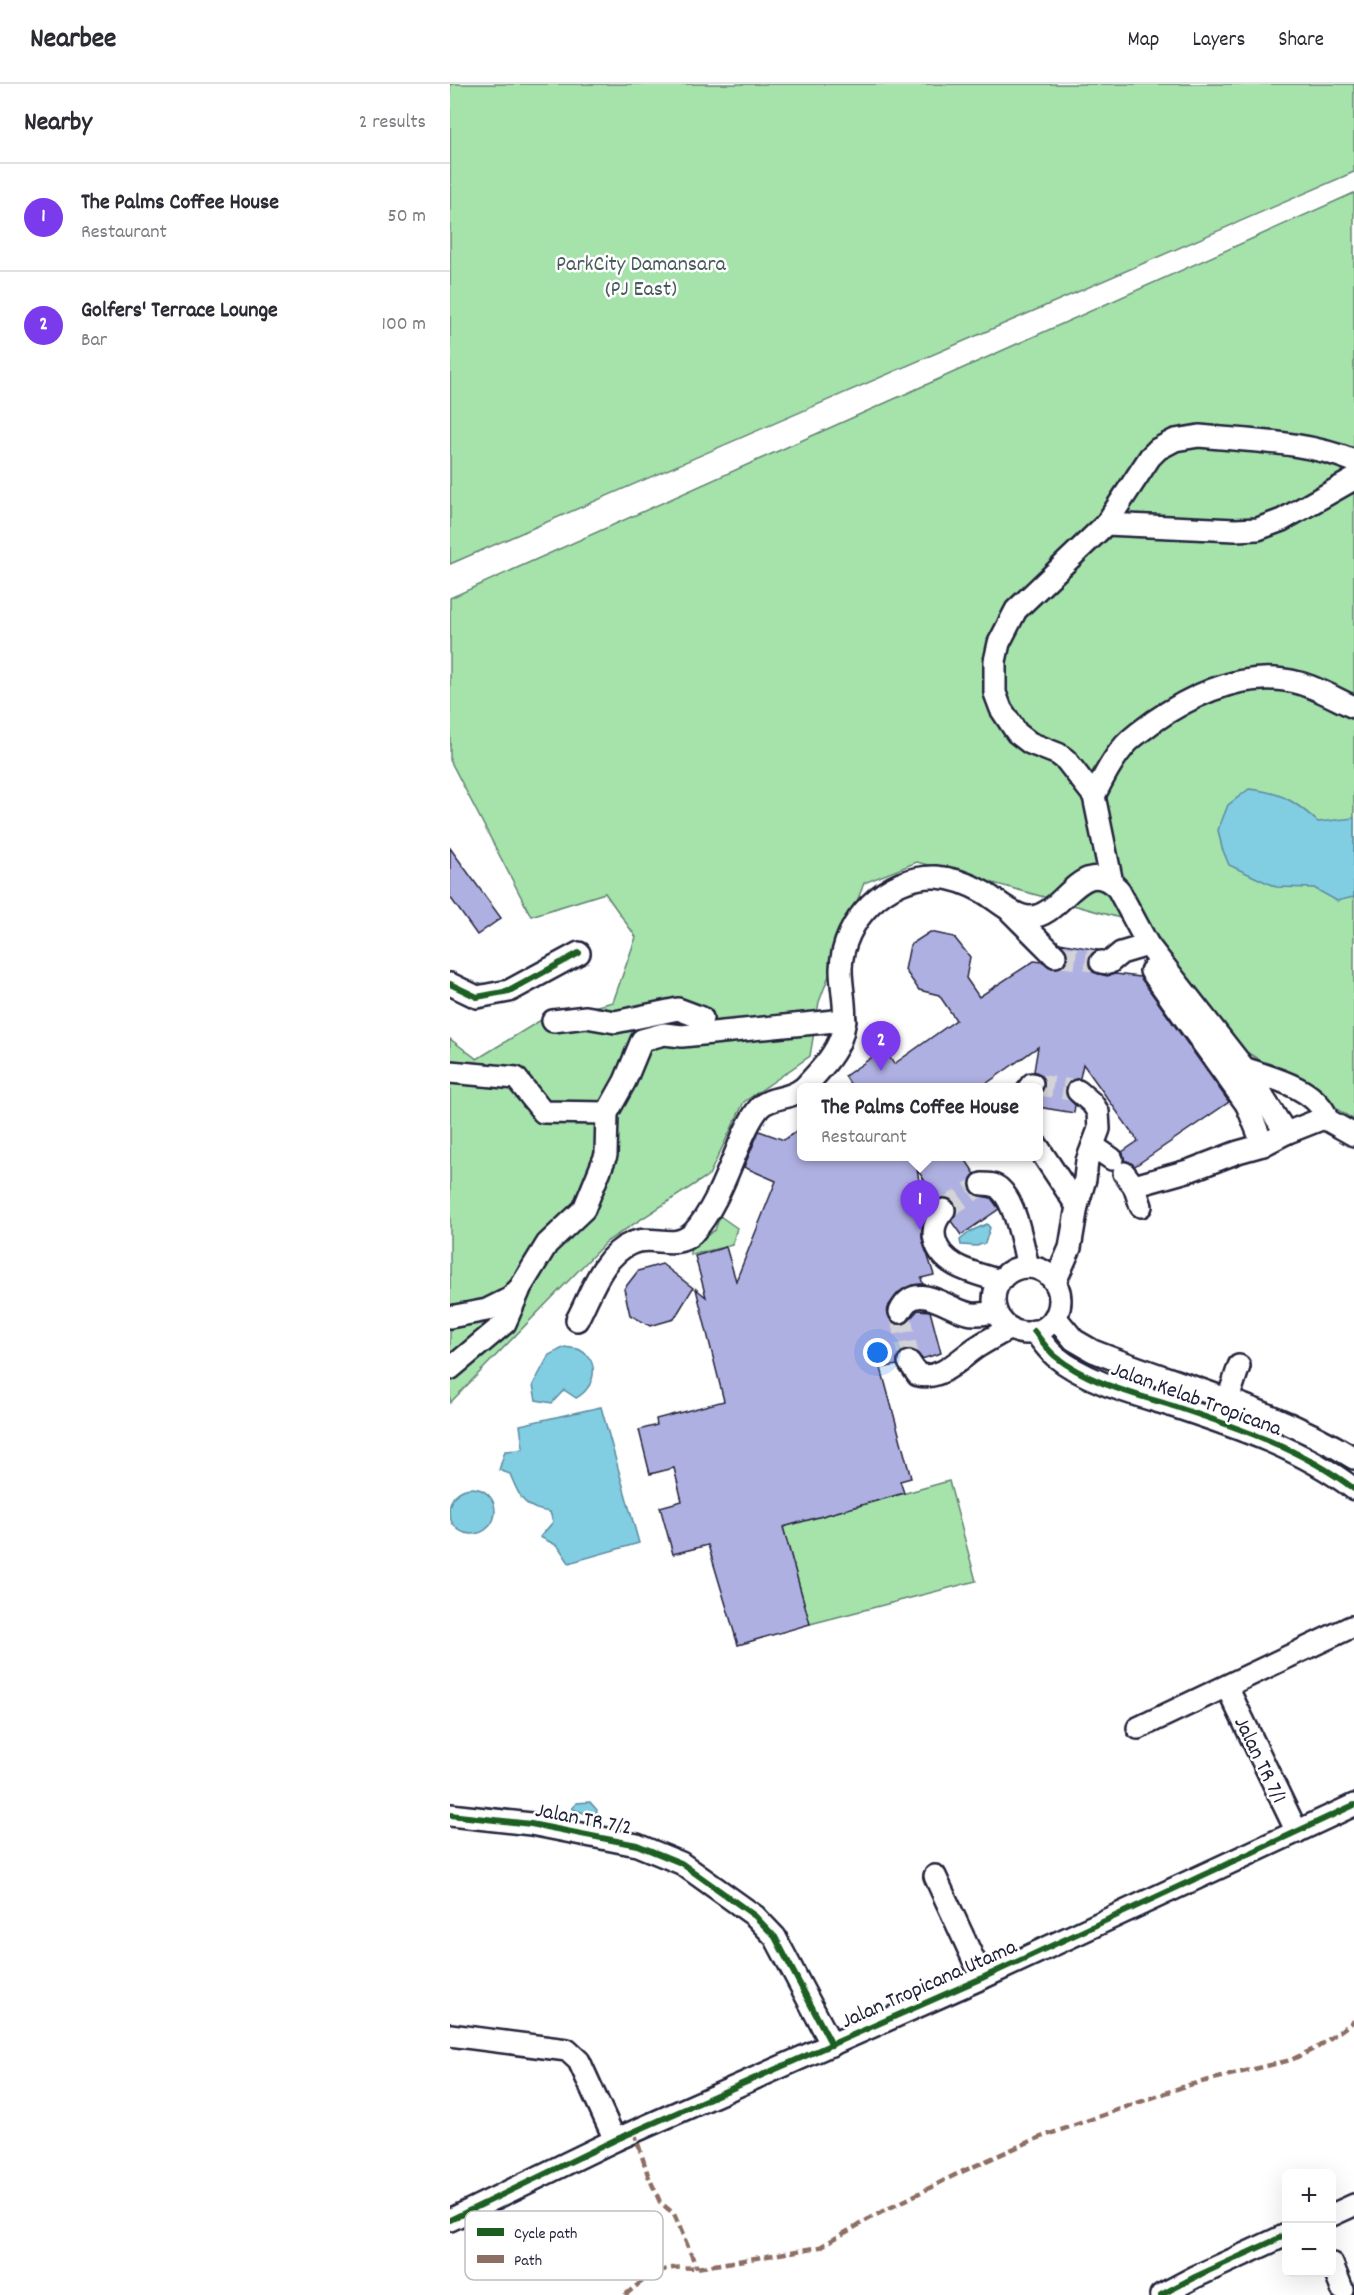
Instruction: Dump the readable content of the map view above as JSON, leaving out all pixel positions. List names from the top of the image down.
{
  "streets": {
    "street": [
      "Jalan Kelab Tropicana",
      "Jalan TR 7/1",
      "Jalan TR 7/2",
      "Jalan Tropicana Utama"
    ]
  },
  "crossings": [
    ["Jalan TR 7/1", "Jalan Tropicana Utama"],
    ["Jalan TR 7/2", "Jalan Tropicana Utama"]
  ],
  "parks": ["ParkCity Damansara (PJ East)"],
  "legend": ["Cycle path", "Path"],
  "page": {
    "header": "Nearbee",
    "nav": ["Map", "Layers", "Share"],
    "heading": ["Nearby", "2 results"],
    "list": [
      {
        "mark": "1",
        "name": "The Palms Coffee House",
        "note": "Restaurant",
        "value": "50 m"
      },
      {
        "mark": "2",
        "name": "Golfers' Terrace Lounge",
        "note": "Bar",
        "value": "100 m"
      }
    ],
    "pins": ["2", "1"],
    "popup": ["The Palms Coffee House", "Restaurant"],
    "map_buttons": ["+", "−"]
  }
}
